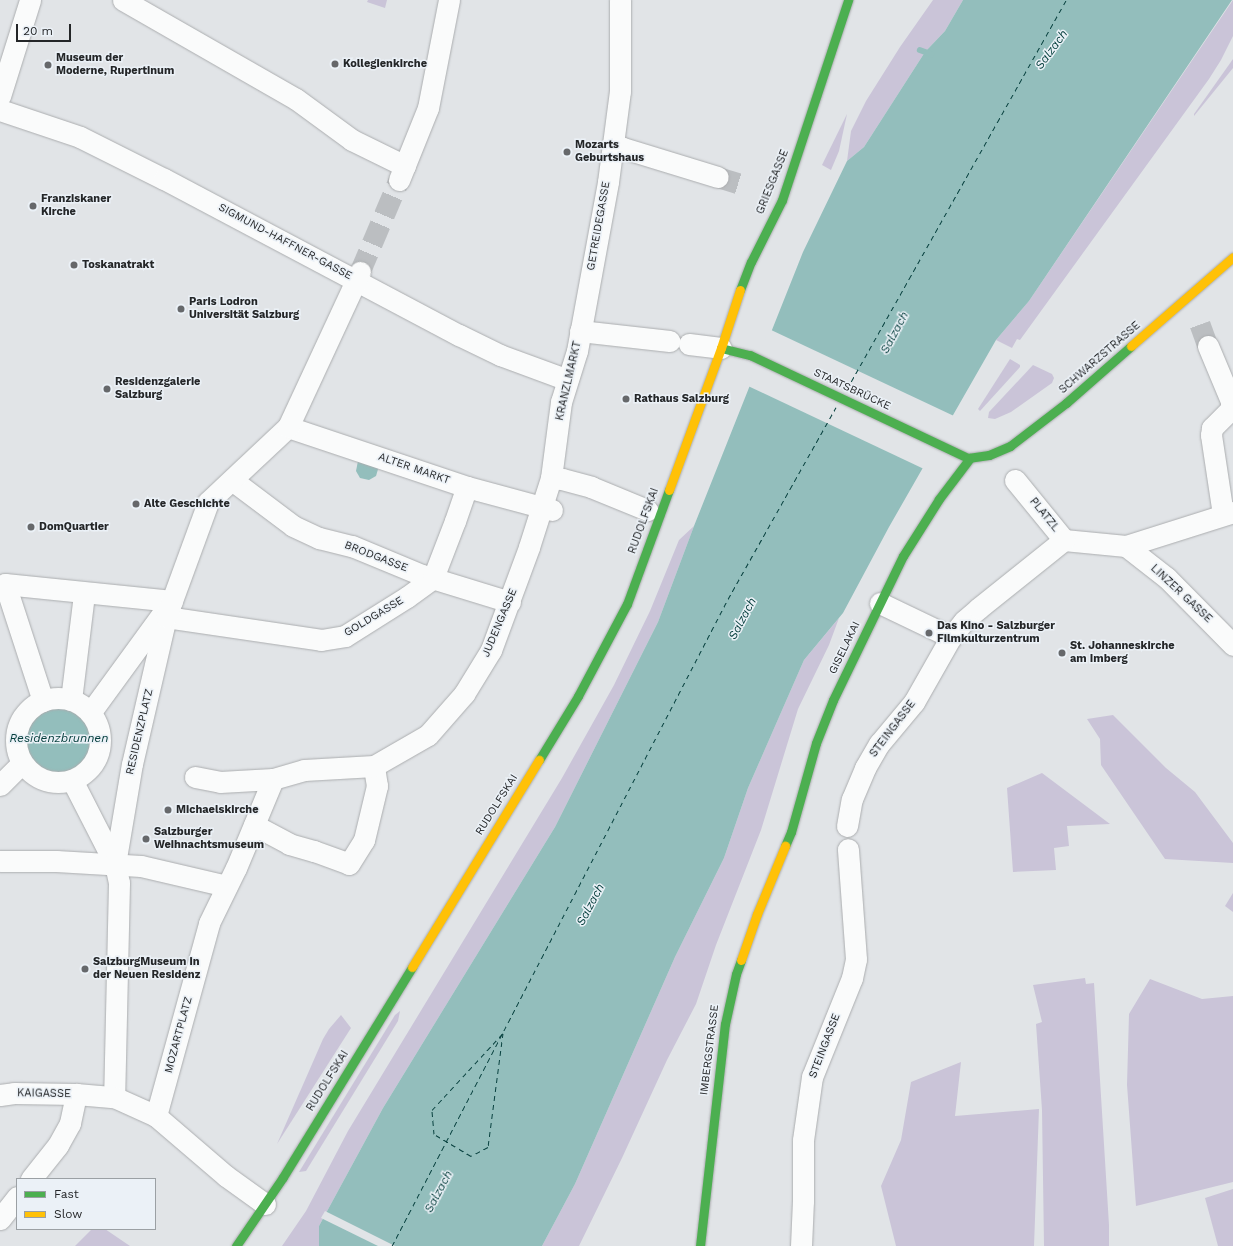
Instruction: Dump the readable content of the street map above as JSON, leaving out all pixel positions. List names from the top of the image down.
{
  "streets": {
    "main road": [
      "GRIESGASSE",
      "SCHWARZSTRASSE",
      "STAATSBRÜCKE",
      "RUDOLFSKAI",
      "GISELAKAI",
      "IMBERGSTRASSE"
    ],
    "street": [
      "GETREIDEGASSE",
      "SIGMUND-HAFFNER-GASSE",
      "KRANZLMARKT",
      "ALTER MARKT",
      "PLATZL",
      "BRODGASSE",
      "LINZER GASSE",
      "GOLDGASSE",
      "JUDENGASSE",
      "STEINGASSE",
      "RESIDENZPLATZ",
      "MOZARTPLATZ",
      "KAIGASSE"
    ]
  },
  "crossings": [
    ["GRIESGASSE", "STAATSBRÜCKE"],
    ["GRIESGASSE", "RUDOLFSKAI"],
    ["GETREIDEGASSE", "KRANZLMARKT"],
    ["SIGMUND-HAFFNER-GASSE", "KRANZLMARKT"],
    ["SCHWARZSTRASSE", "STAATSBRÜCKE"],
    ["SCHWARZSTRASSE", "GISELAKAI"],
    ["STAATSBRÜCKE", "RUDOLFSKAI"],
    ["STAATSBRÜCKE", "GISELAKAI"],
    ["ALTER MARKT", "JUDENGASSE"],
    ["PLATZL", "LINZER GASSE"],
    ["PLATZL", "STEINGASSE"],
    ["BRODGASSE", "GOLDGASSE"],
    ["BRODGASSE", "JUDENGASSE"],
    ["BRODGASSE", "RESIDENZPLATZ"],
    ["GOLDGASSE", "RESIDENZPLATZ"],
    ["JUDENGASSE", "MOZARTPLATZ"],
    ["GISELAKAI", "IMBERGSTRASSE"]
  ],
  "water": ["Salzach", "Residenzbrunnen"],
  "places": [
    "Kollegienkirche",
    "Museum der Moderne, Rupertinum",
    "Mozarts Geburtshaus",
    "Franziskaner Kirche",
    "Toskanatrakt",
    "Paris Lodron Universität Salzburg",
    "Residenzgalerie Salzburg",
    "Rathaus Salzburg",
    "Alte Geschichte",
    "DomQuartier",
    "Das Kino - Salzburger Filmkulturzentrum",
    "St. Johanneskirche am Imberg",
    "Michaelskirche",
    "Salzburger Weihnachtsmuseum",
    "SalzburgMuseum in der Neuen Residenz"
  ],
  "legend": ["Fast", "Slow"],
  "scale_bar": "20 m"
}
